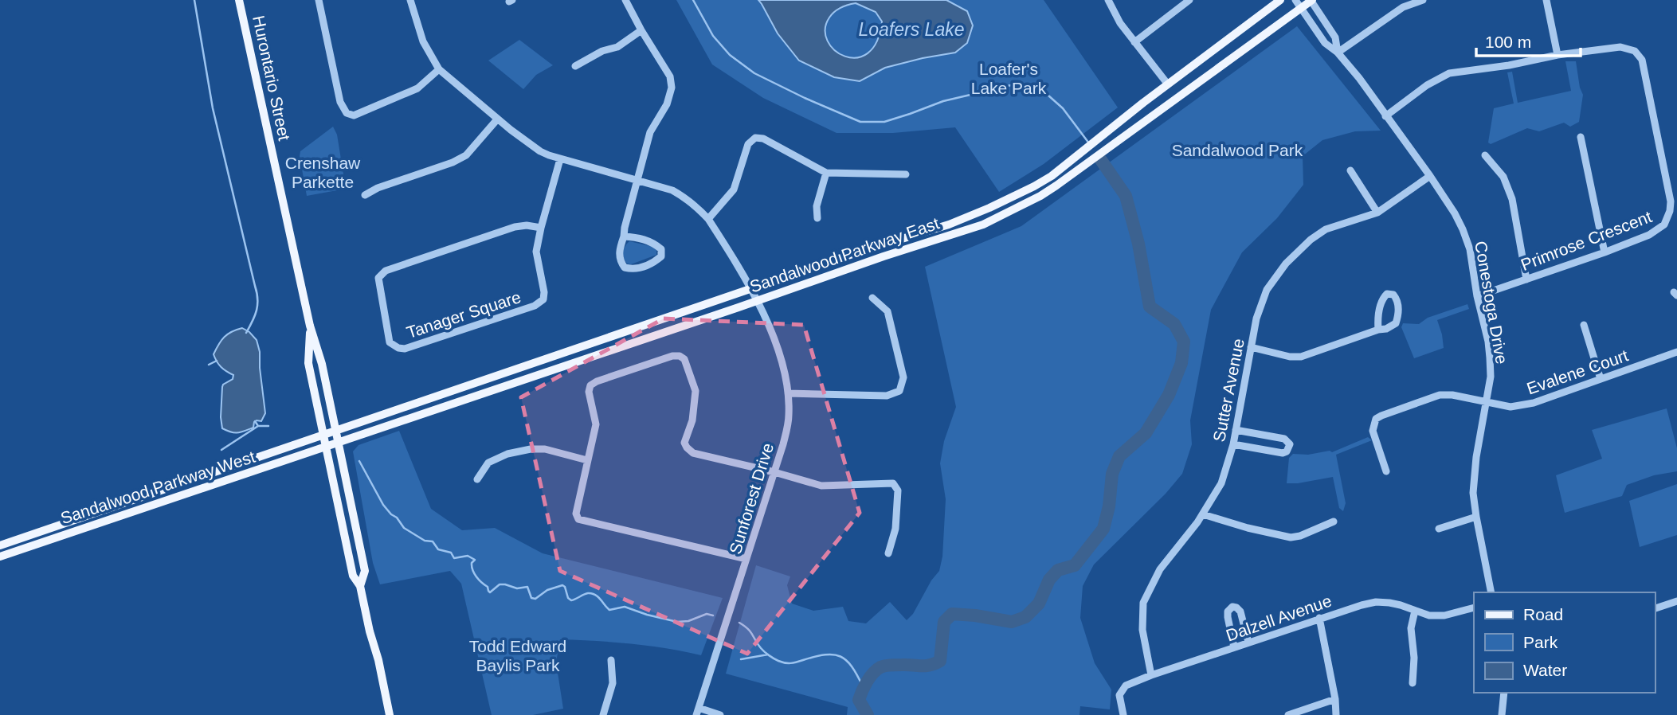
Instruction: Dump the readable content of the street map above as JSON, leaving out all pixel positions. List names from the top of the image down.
{
  "streets": {
    "main road": ["Hurontario Street", "Sandalwood Parkway East", "Sandalwood Parkway West"],
    "street": [
      "Primrose Crescent",
      "Conestoga Drive",
      "Tanager Square",
      "Evalene Court",
      "Sutter Avenue",
      "Sunforest Drive",
      "Dalzell Avenue"
    ]
  },
  "crossings": [
    ["Hurontario Street", "Sandalwood Parkway East"],
    ["Hurontario Street", "Sandalwood Parkway West"],
    ["Primrose Crescent", "Conestoga Drive"],
    ["Sandalwood Parkway East", "Conestoga Drive"],
    ["Sandalwood Parkway East", "Sandalwood Parkway West"],
    ["Sandalwood Parkway East", "Sunforest Drive"],
    ["Conestoga Drive", "Evalene Court"],
    ["Conestoga Drive", "Sutter Avenue"],
    ["Tanager Square", "Sunforest Drive"],
    ["Sutter Avenue", "Dalzell Avenue"]
  ],
  "water": ["Loafers Lake"],
  "parks": [
    "Loafer's Lake Park",
    "Sandalwood Park",
    "Crenshaw Parkette",
    "Todd Edward Baylis Park"
  ],
  "legend": ["Road", "Park", "Water"],
  "scale_bar": "100 m"
}
